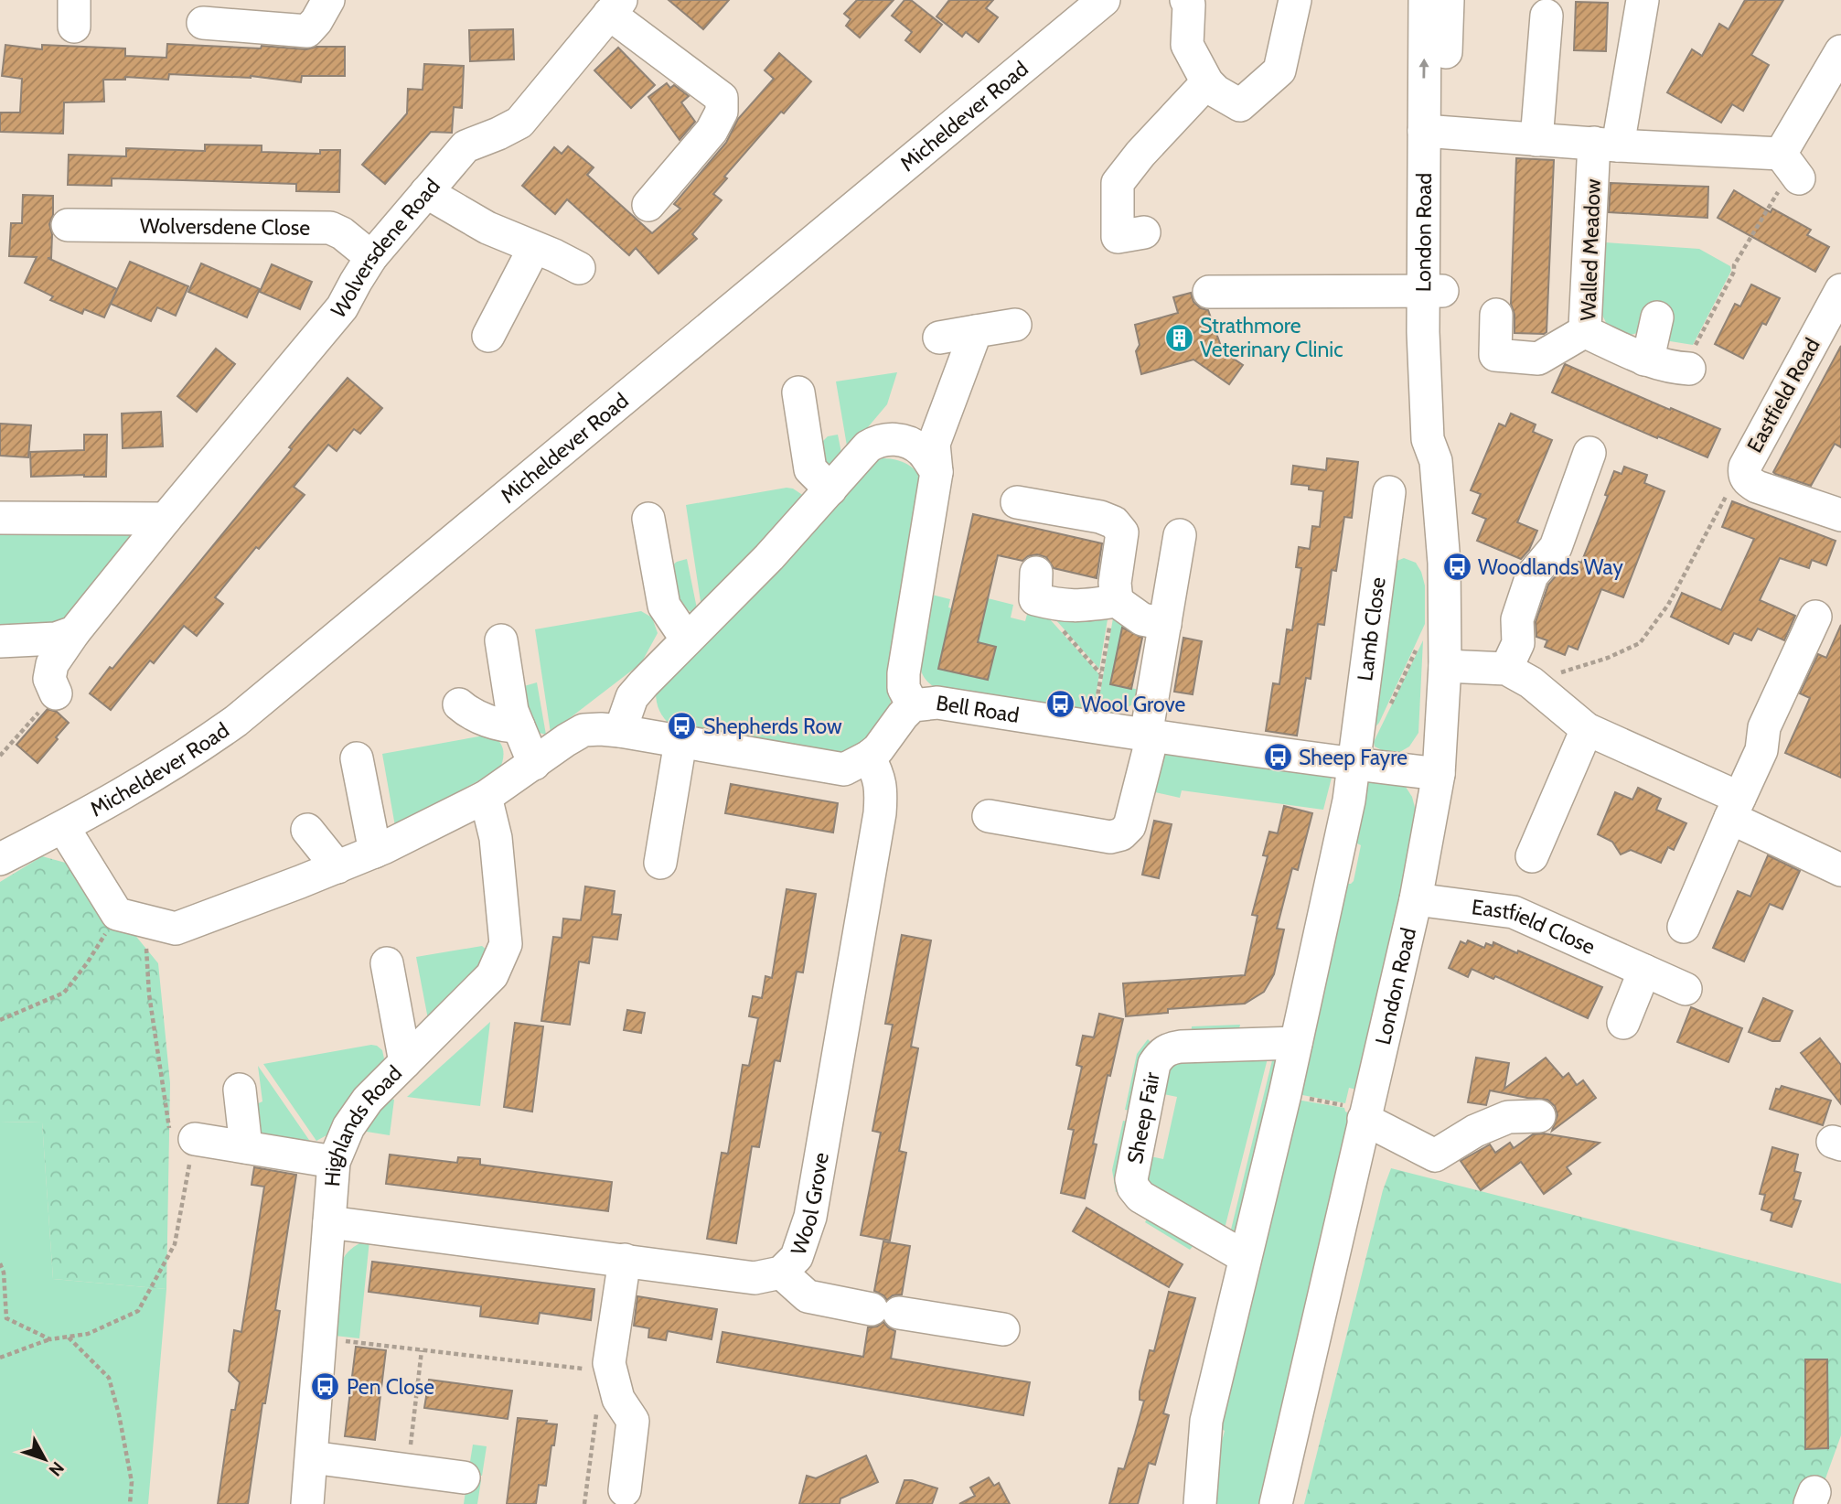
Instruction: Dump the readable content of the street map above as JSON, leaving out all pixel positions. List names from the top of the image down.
{
  "streets": {
    "street": [
      "Micheldever Road",
      "Wolversdene Close",
      "London Road",
      "Wolversdene Road",
      "Walled Meadow",
      "Eastfield Road",
      "Lamb Close",
      "Bell Road",
      "Eastfield Close",
      "Sheep Fair",
      "Highlands Road",
      "Wool Grove"
    ]
  },
  "crossings": [
    ["Wolversdene Close", "Wolversdene Road"],
    ["London Road", "Bell Road"],
    ["London Road", "Eastfield Close"],
    ["Lamb Close", "Bell Road"],
    ["Bell Road", "Wool Grove"],
    ["Highlands Road", "Wool Grove"]
  ],
  "places": {
    "building": ["Strathmore Veterinary Clinic"],
    "bus stop": [
      "Woodlands Way",
      "Wool Grove",
      "Shepherds Row",
      "Sheep Fayre",
      "Pen Close"
    ]
  },
  "north": "bottom right"
}
